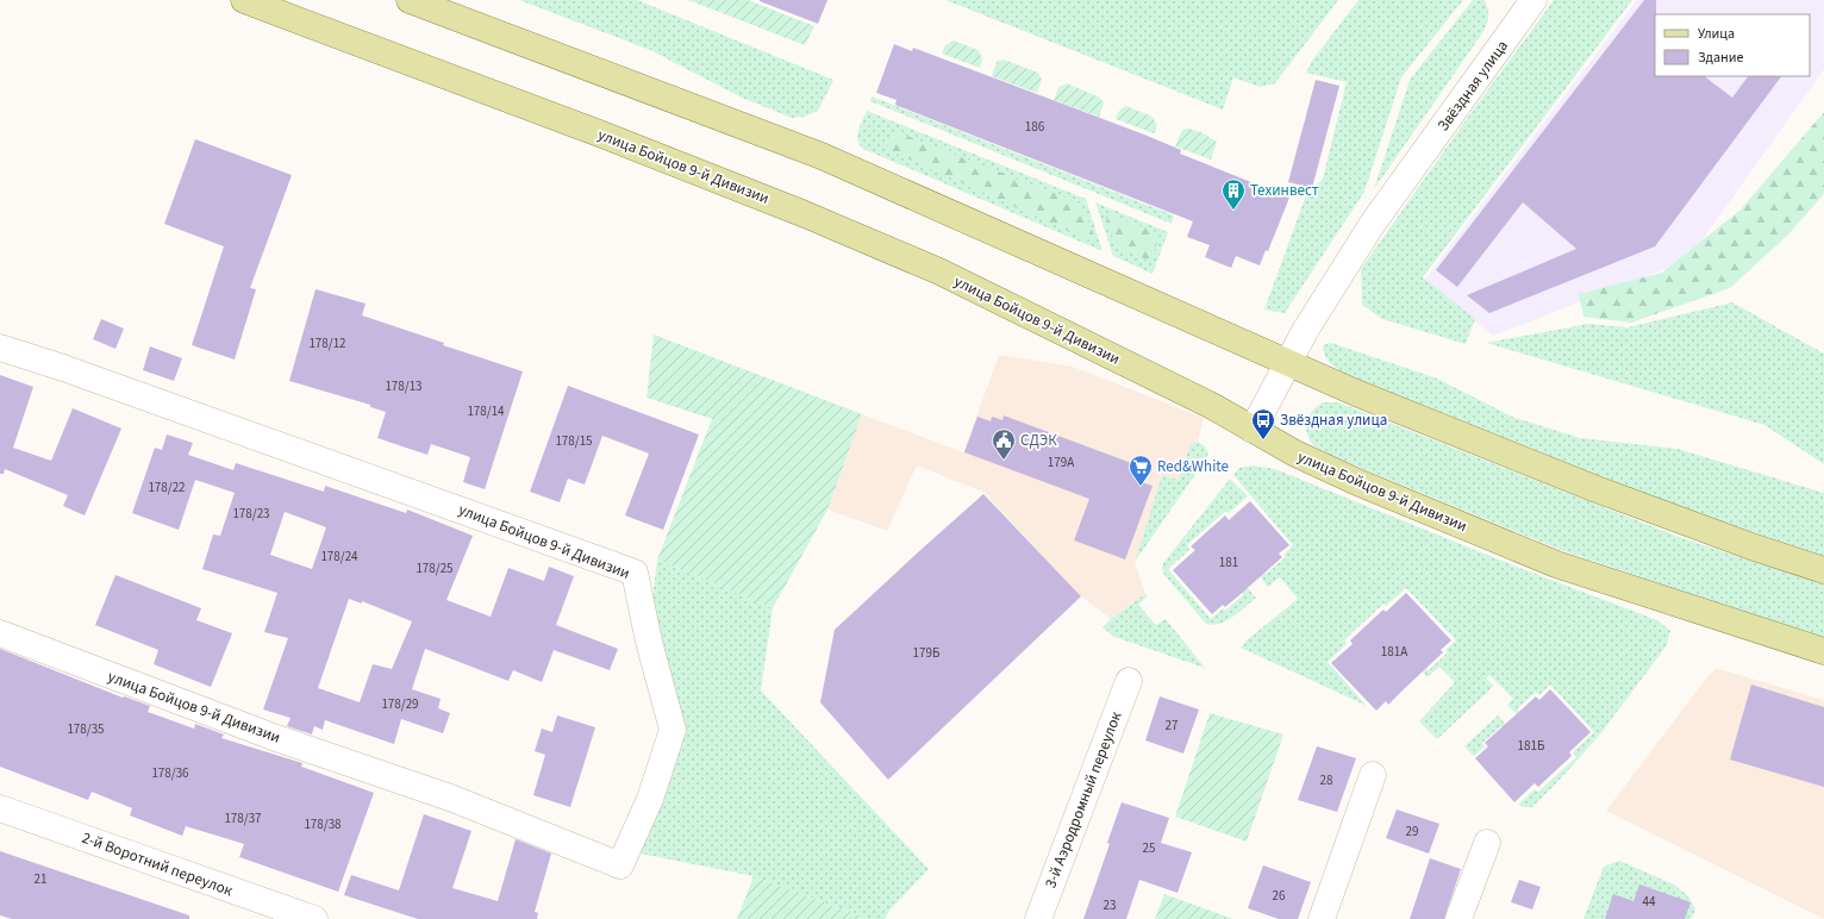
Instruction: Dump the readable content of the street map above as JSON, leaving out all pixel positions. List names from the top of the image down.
{
  "streets": {
    "main road": ["улица Бойцов 9-й Дивизии"],
    "street": ["Звёздная улица", "3-й Аэродромный переулок", "2-й Воротний переулок"]
  },
  "crossings": [
    ["Звёздная улица", "улица Бойцов 9-й Дивизии"]
  ],
  "places": {
    "building": ["Техинвест"],
    "bus stop": ["Звёздная улица"],
    "public building": ["СДЭК"],
    "supermarket": ["Red&White"]
  },
  "house_numbers": [
    "186",
    "178/12",
    "178/13",
    "178/14",
    "178/15",
    "179А",
    "178/22",
    "178/23",
    "178/24",
    "181",
    "178/25",
    "181А",
    "179Б",
    "178/29",
    "27",
    "178/35",
    "181Б",
    "178/36",
    "28",
    "178/37",
    "178/38",
    "29",
    "25",
    "21",
    "26",
    "44",
    "23"
  ],
  "legend": ["Улица", "Здание"]
}
